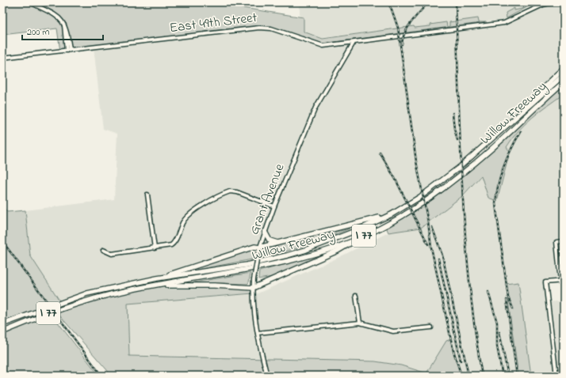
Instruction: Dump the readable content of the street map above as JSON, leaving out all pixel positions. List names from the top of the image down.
{
  "streets": {
    "highway": ["Willow Freeway", "I 77"],
    "street": ["East 49th Street", "Grant Avenue"]
  },
  "crossings": [
    ["East 49th Street", "Grant Avenue"]
  ],
  "scale_bar": "200 m"
}
